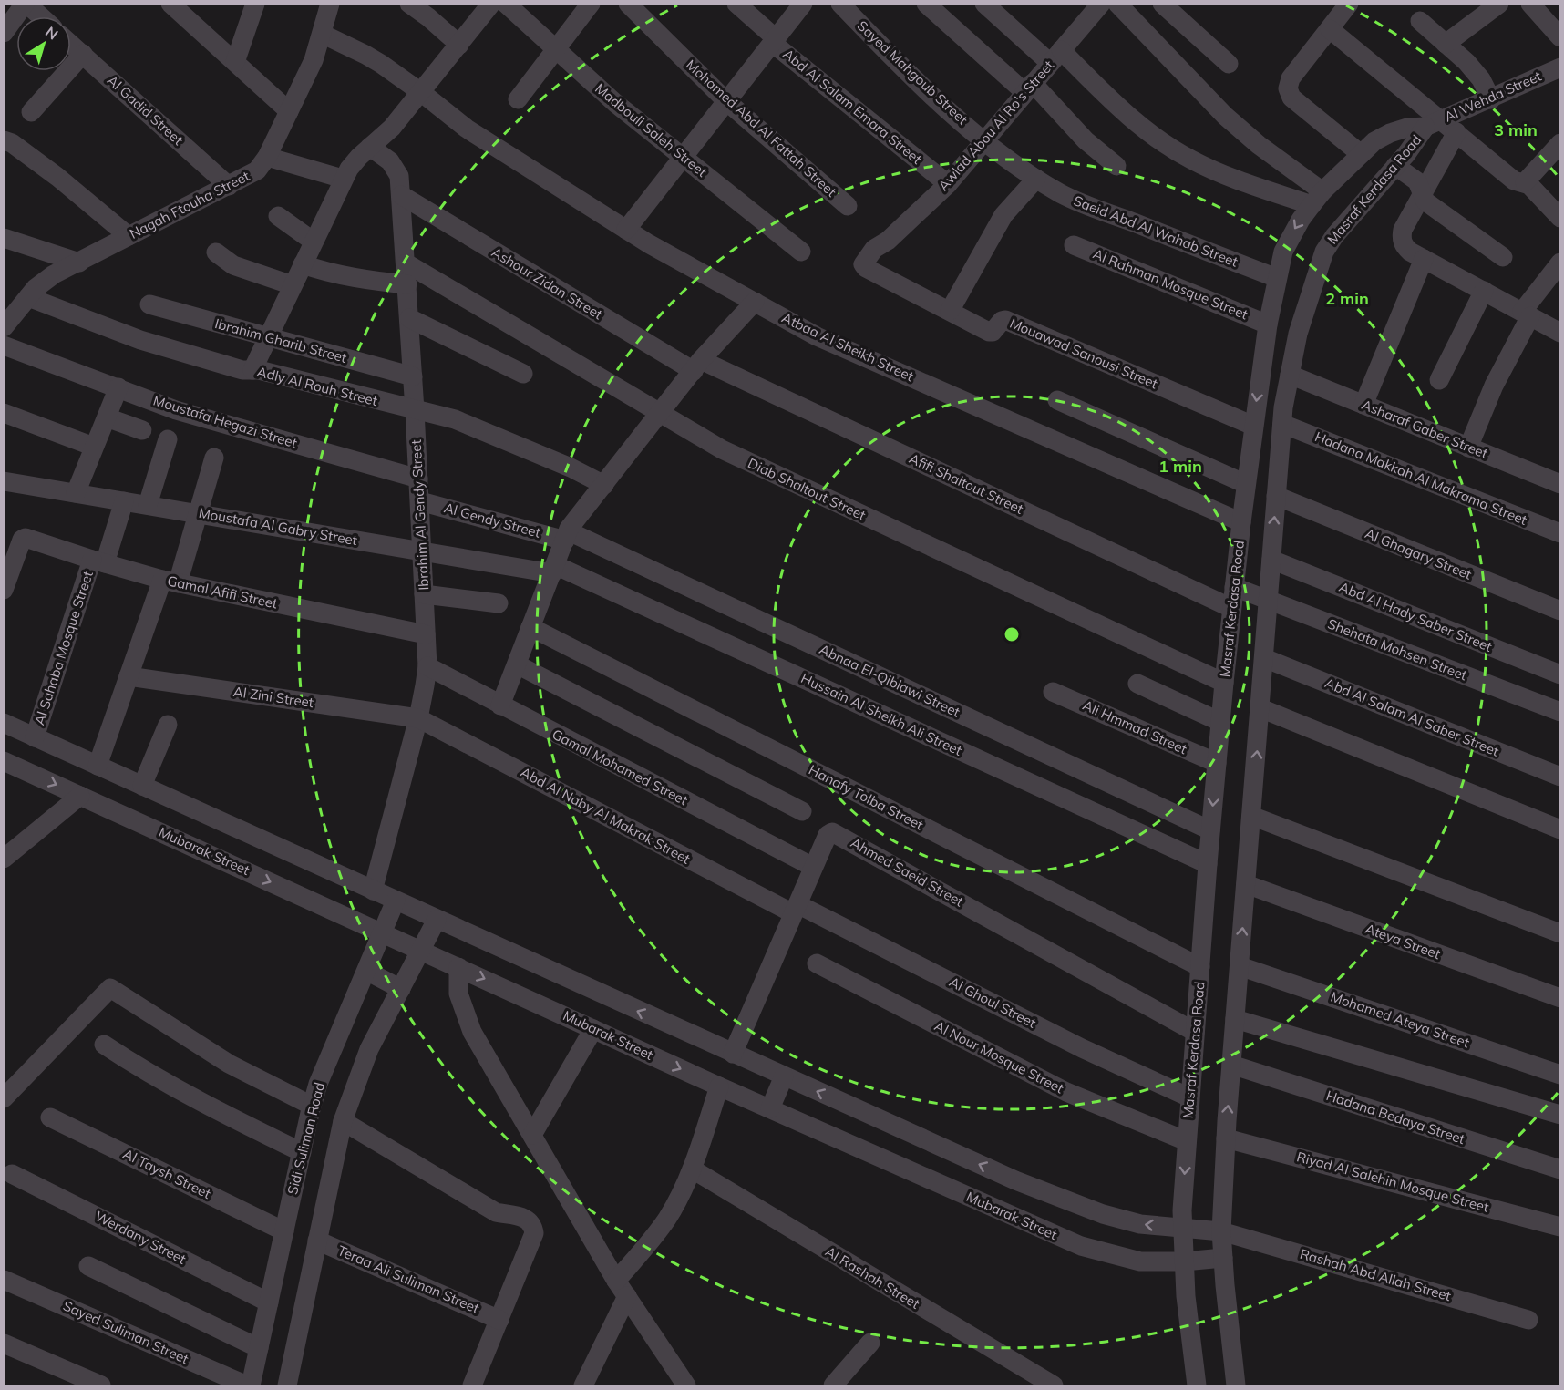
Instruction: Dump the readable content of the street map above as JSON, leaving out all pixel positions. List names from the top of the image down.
{
  "streets": {
    "street": [
      "Sayed Mahgoub Street",
      "Al Wehda Street",
      "Abd Al Salam Emara Street",
      "Al Gadid Street",
      "Awlad Abou Al Ro's Street",
      "Mohamed Abd Al Fattah Street",
      "Madbouli Saleh Street",
      "Masraf Kerdasa Road",
      "Nagah Ftouha Street",
      "Saeid Abd Al Wahab Street",
      "Ashour Zidan Street",
      "Al Rahman Mosque Street",
      "Ibrahim Gharib Street",
      "Atbaa Al Sheikh Street",
      "Mouawad Sanousi Street",
      "Adly Al Rouh Street",
      "Moustafa Hegazi Street",
      "Asharaf Gaber Street",
      "Hadana Makkah Al Makrama Street",
      "Afifi Shaltout Street",
      "Diab Shaltout Street",
      "Ibrahim Al Gendy Street",
      "Al Gendy Street",
      "Moustafa Al Gabry Street",
      "Al Ghagary Street",
      "Gamal Afifi Street",
      "Abd Al Hady Saber Street",
      "Al Sahaba Mosque Street",
      "Shehata Mohsen Street",
      "Abnaa El-Qiblawi Street",
      "Al Zini Street",
      "Hussain Al Sheikh Ali Street",
      "Abd Al Salam Al Saber Street",
      "Ali Hmmad Street",
      "Gamal Mohamed Street",
      "Hanafy Tolba Street",
      "Abd Al Naby Al Makrak Street",
      "Mubarak Street",
      "Ahmed Saeid Street",
      "Ateya Street",
      "Al Ghoul Street",
      "Mohamed Ateya Street",
      "Al Nour Mosque Street",
      "Hadana Bedaya Street",
      "Sidi Suliman Road",
      "Al Taysh Street",
      "Riyad Al Salehin Mosque Street",
      "Werdany Street",
      "Rashah Abd Allah Street",
      "Al Rashah Street",
      "Teraa Ali Suliman Street",
      "Sayed Suliman Street"
    ]
  },
  "crossings": [
    ["Sayed Mahgoub Street", "Awlad Abou Al Ro's Street"],
    ["Sayed Mahgoub Street", "Saeid Abd Al Wahab Street"],
    ["Al Wehda Street", "Masraf Kerdasa Road"],
    ["Abd Al Salam Emara Street", "Awlad Abou Al Ro's Street"],
    ["Al Gadid Street", "Nagah Ftouha Street"],
    ["Awlad Abou Al Ro's Street", "Saeid Abd Al Wahab Street"],
    ["Awlad Abou Al Ro's Street", "Mouawad Sanousi Street"],
    ["Masraf Kerdasa Road", "Saeid Abd Al Wahab Street"],
    ["Masraf Kerdasa Road", "Al Rahman Mosque Street"],
    ["Masraf Kerdasa Road", "Atbaa Al Sheikh Street"],
    ["Masraf Kerdasa Road", "Mouawad Sanousi Street"],
    ["Masraf Kerdasa Road", "Asharaf Gaber Street"],
    ["Masraf Kerdasa Road", "Hadana Makkah Al Makrama Street"],
    ["Masraf Kerdasa Road", "Afifi Shaltout Street"],
    ["Masraf Kerdasa Road", "Diab Shaltout Street"],
    ["Masraf Kerdasa Road", "Al Ghagary Street"],
    ["Masraf Kerdasa Road", "Abd Al Hady Saber Street"],
    ["Masraf Kerdasa Road", "Shehata Mohsen Street"],
    ["Masraf Kerdasa Road", "Abnaa El-Qiblawi Street"],
    ["Masraf Kerdasa Road", "Hussain Al Sheikh Ali Street"],
    ["Masraf Kerdasa Road", "Abd Al Salam Al Saber Street"],
    ["Masraf Kerdasa Road", "Ali Hmmad Street"],
    ["Masraf Kerdasa Road", "Hanafy Tolba Street"],
    ["Masraf Kerdasa Road", "Mubarak Street"],
    ["Masraf Kerdasa Road", "Ahmed Saeid Street"],
    ["Masraf Kerdasa Road", "Ateya Street"],
    ["Masraf Kerdasa Road", "Al Ghoul Street"],
    ["Masraf Kerdasa Road", "Mohamed Ateya Street"],
    ["Masraf Kerdasa Road", "Al Nour Mosque Street"],
    ["Masraf Kerdasa Road", "Hadana Bedaya Street"],
    ["Masraf Kerdasa Road", "Riyad Al Salehin Mosque Street"],
    ["Masraf Kerdasa Road", "Rashah Abd Allah Street"],
    ["Nagah Ftouha Street", "Atbaa Al Sheikh Street"],
    ["Nagah Ftouha Street", "Adly Al Rouh Street"],
    ["Ashour Zidan Street", "Afifi Shaltout Street"],
    ["Ashour Zidan Street", "Ibrahim Al Gendy Street"],
    ["Ibrahim Gharib Street", "Ibrahim Al Gendy Street"],
    ["Adly Al Rouh Street", "Ibrahim Al Gendy Street"],
    ["Moustafa Hegazi Street", "Ibrahim Al Gendy Street"],
    ["Diab Shaltout Street", "Ibrahim Al Gendy Street"],
    ["Ibrahim Al Gendy Street", "Al Gendy Street"],
    ["Ibrahim Al Gendy Street", "Moustafa Al Gabry Street"],
    ["Ibrahim Al Gendy Street", "Gamal Afifi Street"],
    ["Ibrahim Al Gendy Street", "Al Zini Street"],
    ["Ibrahim Al Gendy Street", "Gamal Mohamed Street"],
    ["Ibrahim Al Gendy Street", "Abd Al Naby Al Makrak Street"],
    ["Al Gendy Street", "Abnaa El-Qiblawi Street"],
    ["Moustafa Al Gabry Street", "Al Sahaba Mosque Street"],
    ["Moustafa Al Gabry Street", "Hussain Al Sheikh Ali Street"],
    ["Gamal Afifi Street", "Al Sahaba Mosque Street"],
    ["Al Zini Street", "Abd Al Naby Al Makrak Street"],
    ["Gamal Mohamed Street", "Ahmed Saeid Street"],
    ["Abd Al Naby Al Makrak Street", "Ahmed Saeid Street"],
    ["Abd Al Naby Al Makrak Street", "Al Ghoul Street"],
    ["Mubarak Street", "Sidi Suliman Road"],
    ["Ahmed Saeid Street", "Al Ghoul Street"],
    ["Sidi Suliman Road", "Al Taysh Street"],
    ["Sidi Suliman Road", "Werdany Street"],
    ["Sidi Suliman Road", "Sayed Suliman Street"]
  ],
  "north": "top right",
  "rings": ["3 min", "2 min", "1 min"]
}
